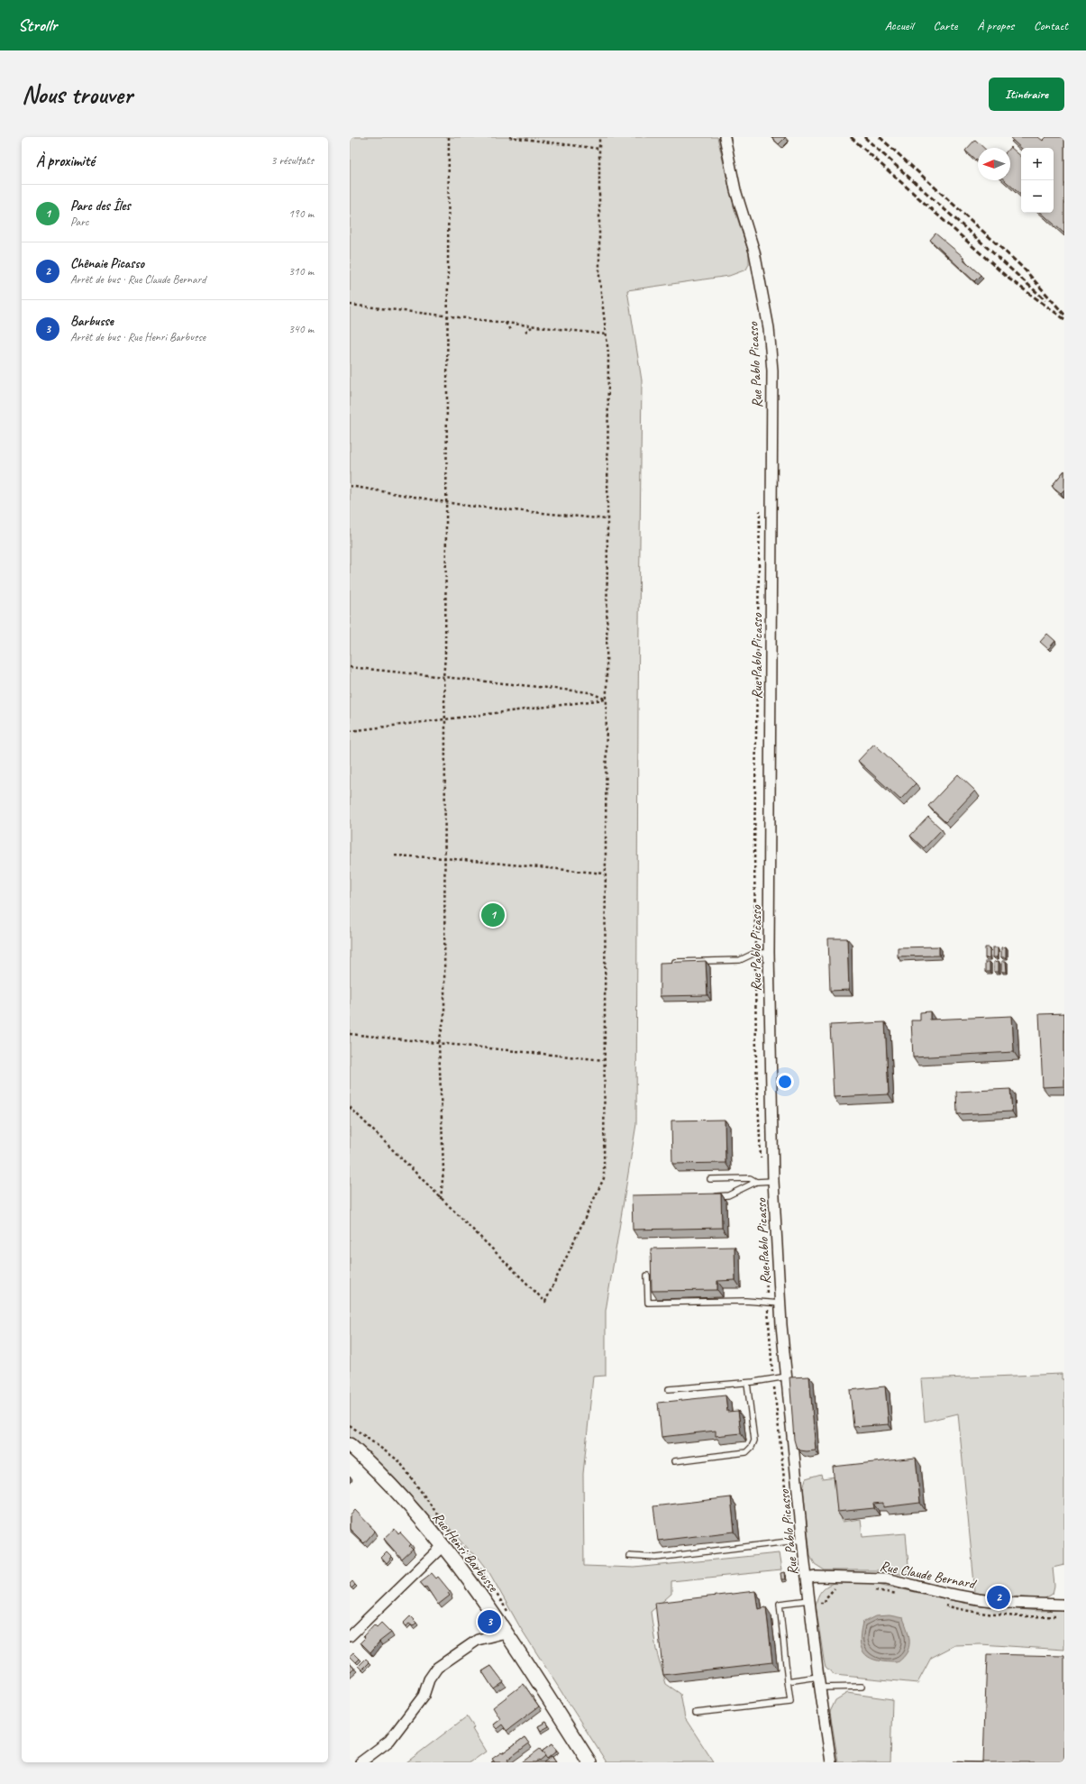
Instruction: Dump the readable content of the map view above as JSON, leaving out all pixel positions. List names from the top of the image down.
{
  "streets": {
    "street": ["Rue Pablo Picasso", "Rue Henri Barbusse", "Rue Claude Bernard"]
  },
  "crossings": [
    ["Rue Pablo Picasso", "Rue Claude Bernard"]
  ],
  "north": "left",
  "page": {
    "header": "Strollr",
    "nav": [
      "Accueil",
      "Carte",
      "À propos",
      "Contact"
    ],
    "buttons": "Itinéraire",
    "title": "Nous trouver",
    "heading": ["À proximité", "3 résultats"],
    "map_buttons": ["+", "−"],
    "list": [
      {
        "mark": "1",
        "name": "Parc des Îles",
        "note": "Parc",
        "value": "190 m"
      },
      {
        "mark": "2",
        "name": "Chênaie Picasso",
        "note": "Arrêt de bus · Rue Claude Bernard",
        "value": "310 m"
      },
      {
        "mark": "3",
        "name": "Barbusse",
        "note": "Arrêt de bus · Rue Henri Barbusse",
        "value": "340 m"
      }
    ],
    "pins": ["1", "2", "3"]
  }
}
